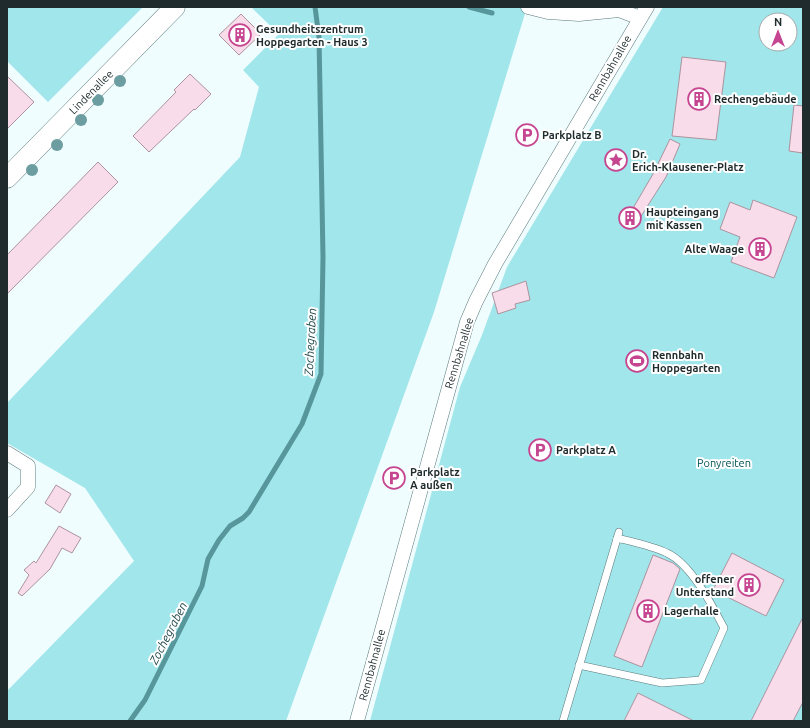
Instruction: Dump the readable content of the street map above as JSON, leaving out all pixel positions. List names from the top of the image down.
{
  "streets": {
    "street": ["Rennbahnallee", "Lindenallee"]
  },
  "water": ["Zochegraben"],
  "parks": ["Ponyreiten"],
  "places": {
    "building": [
      "Gesundheitszentrum Hoppegarten - Haus 3",
      "Rechengebäude",
      "Haupteingang mit Kassen",
      "Alte Waage",
      "offener Unterstand",
      "Lagerhalle"
    ],
    "parking": ["Parkplatz B", "Parkplatz A", "Parkplatz A außen"],
    "place": ["Dr. Erich-Klausener-Platz"],
    "sports": ["Rennbahn Hoppegarten"]
  },
  "north": "top"
}
